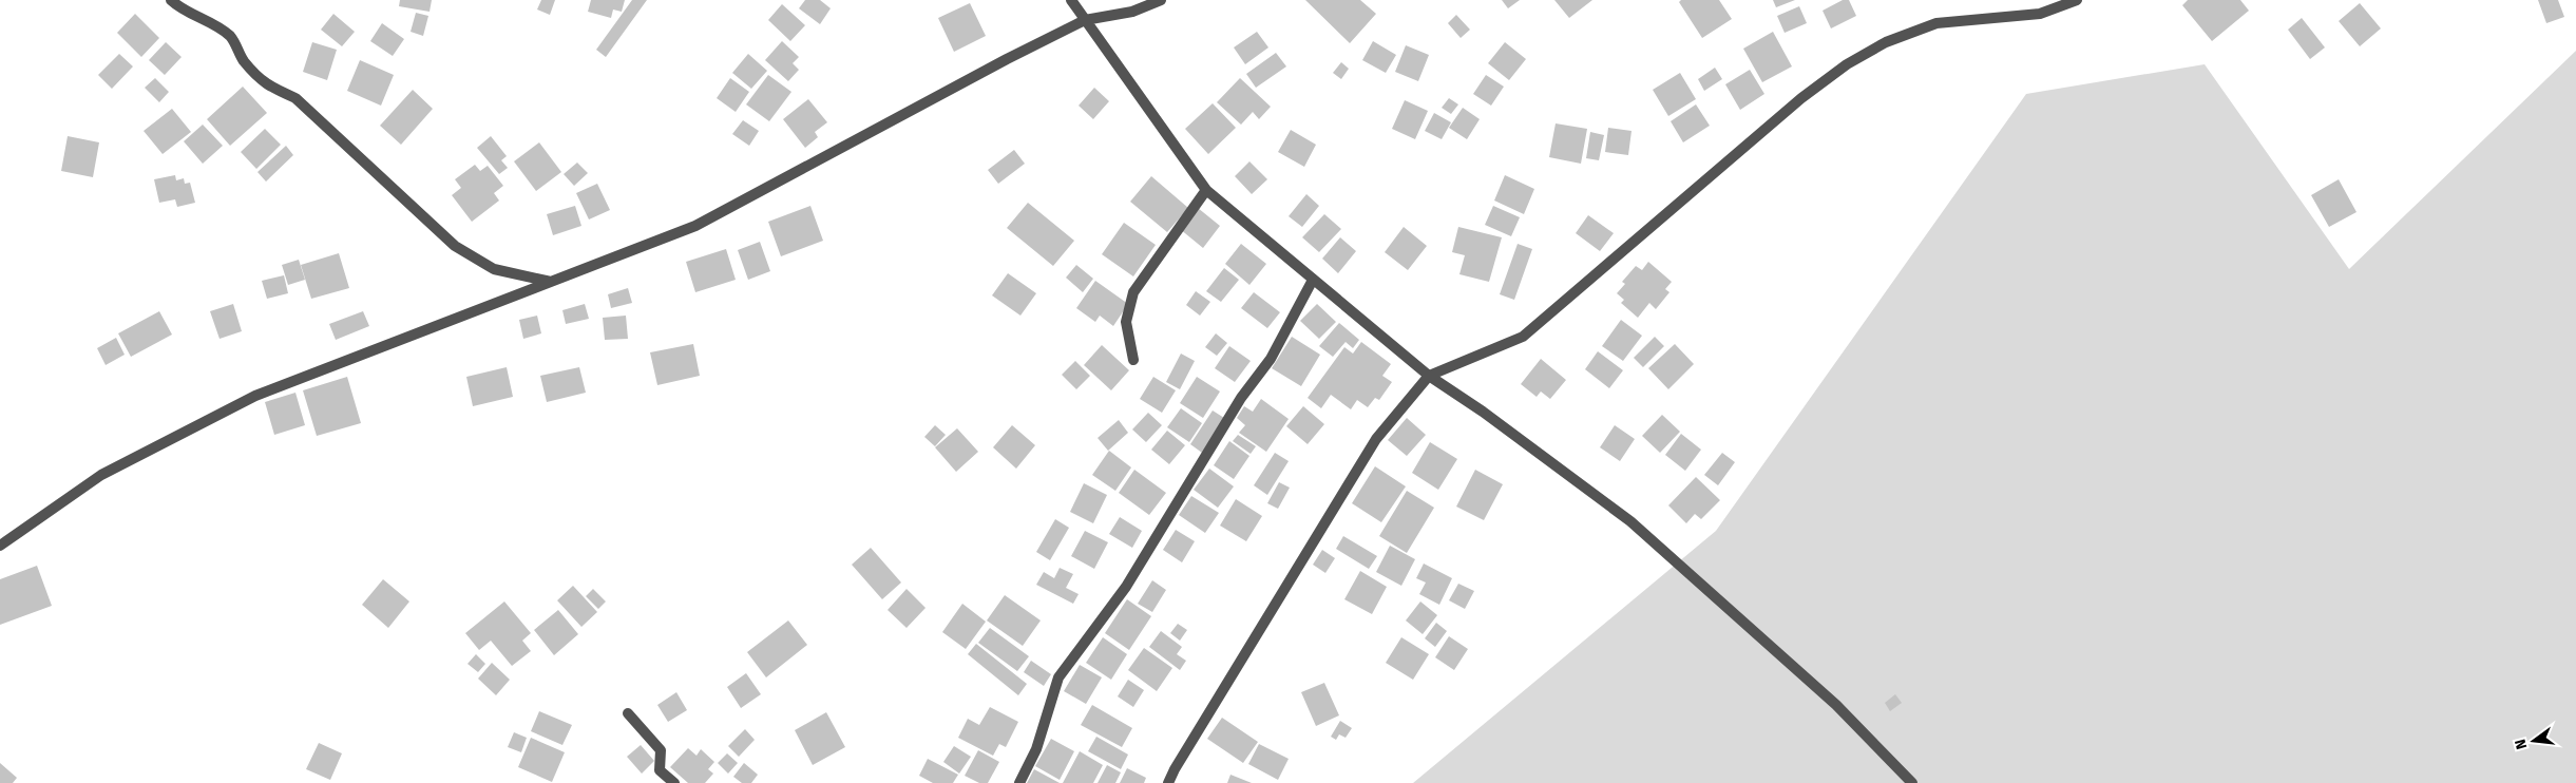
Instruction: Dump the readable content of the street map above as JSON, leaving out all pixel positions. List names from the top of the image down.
{
  "north": "left"
}
